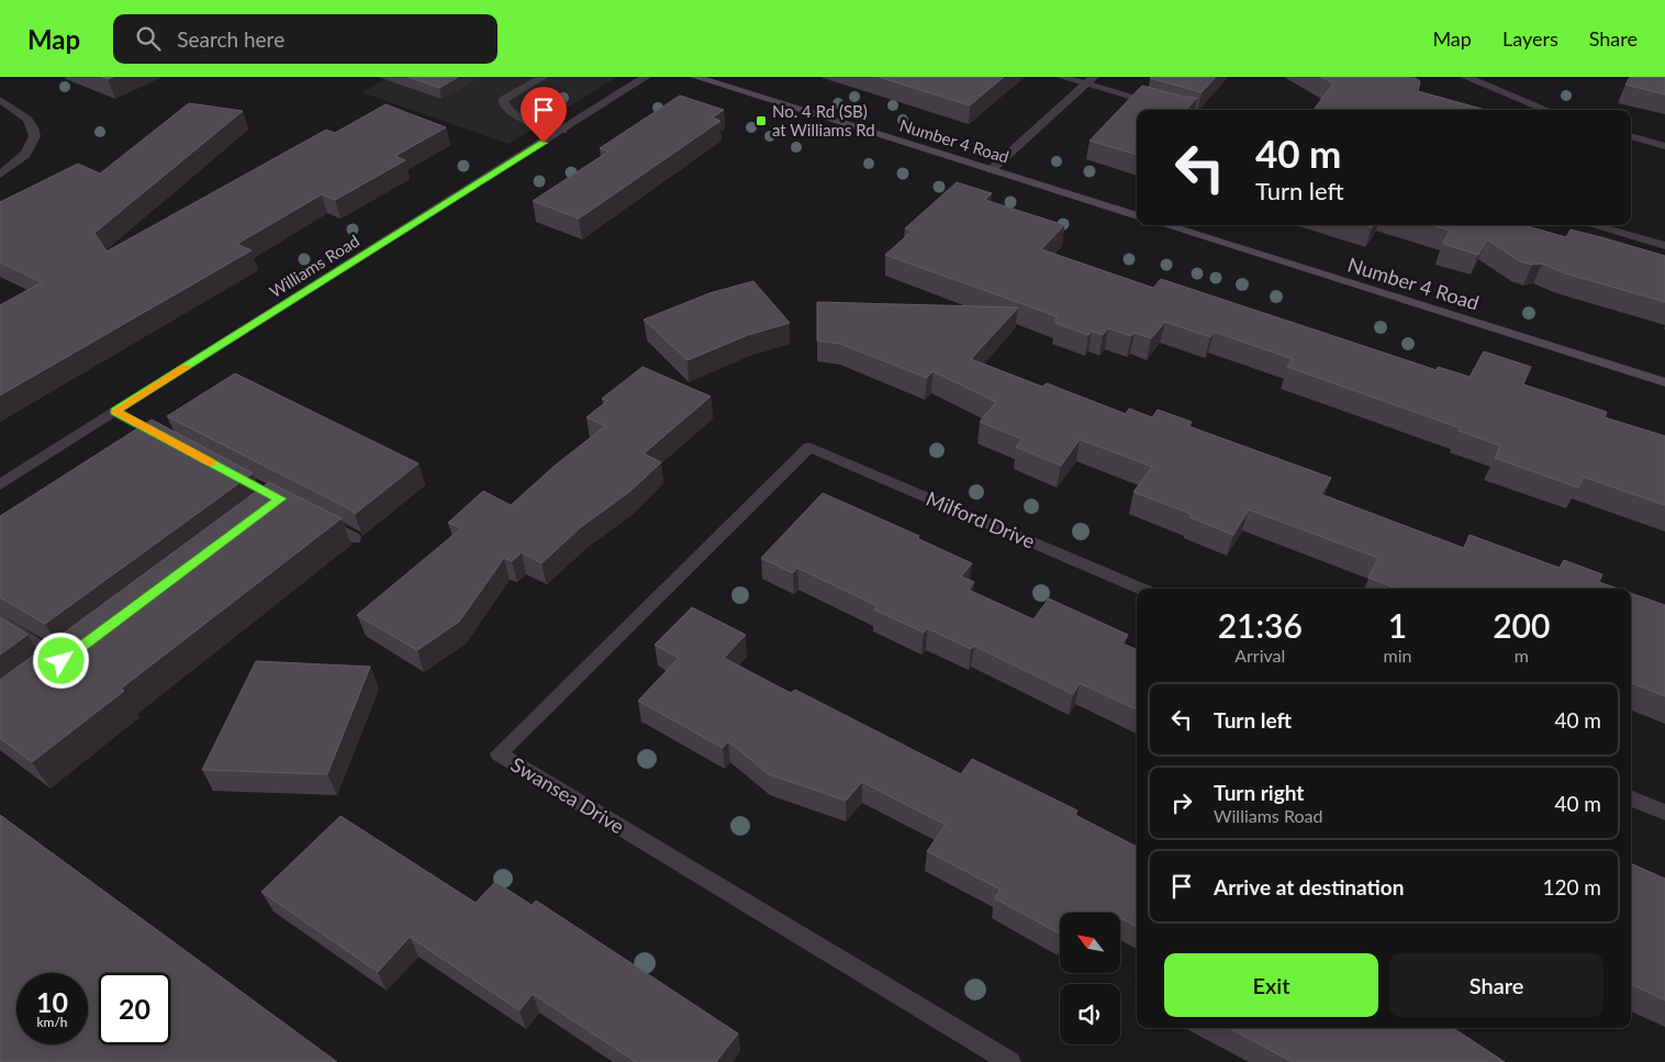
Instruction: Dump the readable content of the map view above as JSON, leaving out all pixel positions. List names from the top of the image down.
{
  "streets": {
    "main road": ["Number 4 Road"],
    "street": ["Williams Road", "Milford Drive", "Swansea Drive"]
  },
  "crossings": [
    ["Milford Drive", "Swansea Drive"]
  ],
  "places": {
    "transit": ["No. 4 Rd (SB) at Williams Rd"]
  },
  "north": "top left",
  "page": {
    "header": "Map",
    "search": "Search here",
    "nav": ["Map", "Layers", "Share"],
    "turn": ["40 m", "Turn left"],
    "eta": [
      "21:36",
      "Arrival",
      "1",
      "min",
      "200",
      "m"
    ],
    "list": [
      {
        "name": "Turn left",
        "value": "40 m"
      },
      {
        "name": "Turn right",
        "note": "Williams Road",
        "value": "40 m"
      },
      {
        "name": "Arrive at destination",
        "value": "120 m"
      }
    ],
    "buttons": ["Exit", "Share"],
    "speed": "10 km/h",
    "limit": "20"
  }
}
